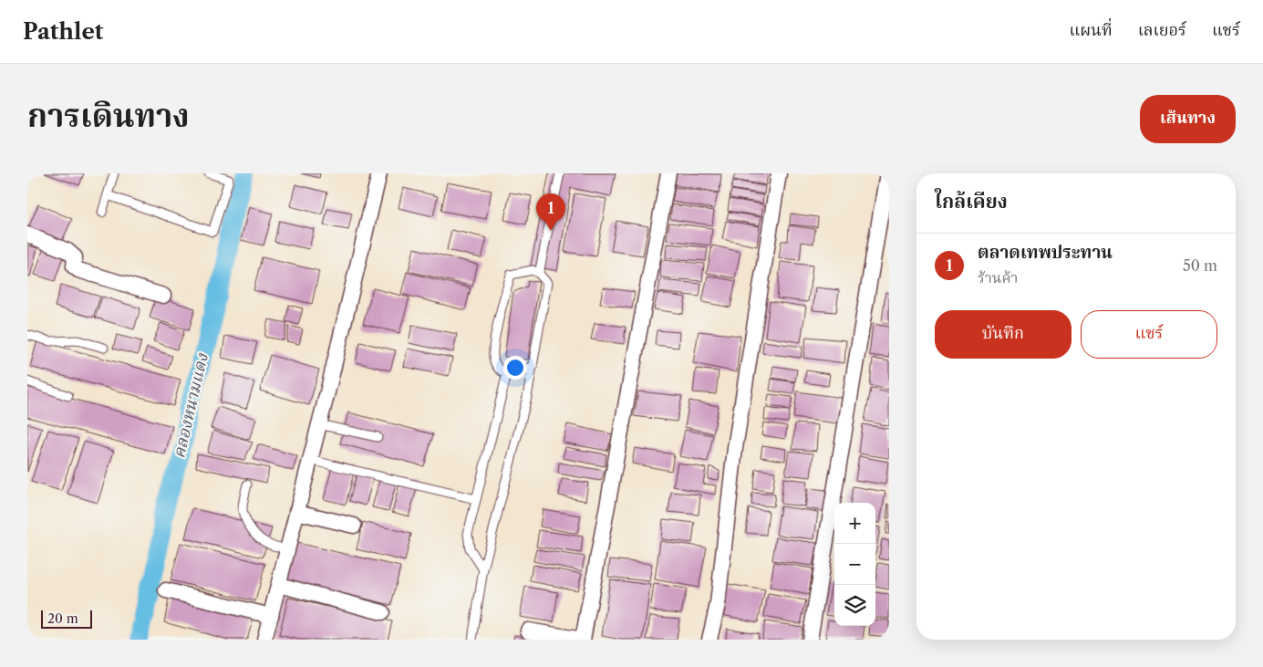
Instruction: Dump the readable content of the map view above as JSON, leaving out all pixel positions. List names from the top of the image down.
{
  "water": ["คลองหนามแดง"],
  "scale_bar": "20 m",
  "page": {
    "header": "Pathlet",
    "nav": ["แผนที่", "เลเยอร์", "แชร์"],
    "title": "การเดินทาง",
    "buttons": [
      "เส้นทาง",
      ["บันทึก", "แชร์"]
    ],
    "heading": "ใกล้เคียง",
    "pins": "1",
    "list": [
      {
        "mark": "1",
        "name": "ตลาดเทพประทาน",
        "note": "ร้านค้า",
        "value": "50 m"
      }
    ],
    "map_buttons": ["+", "−"],
    "scale": "20 m"
  }
}
